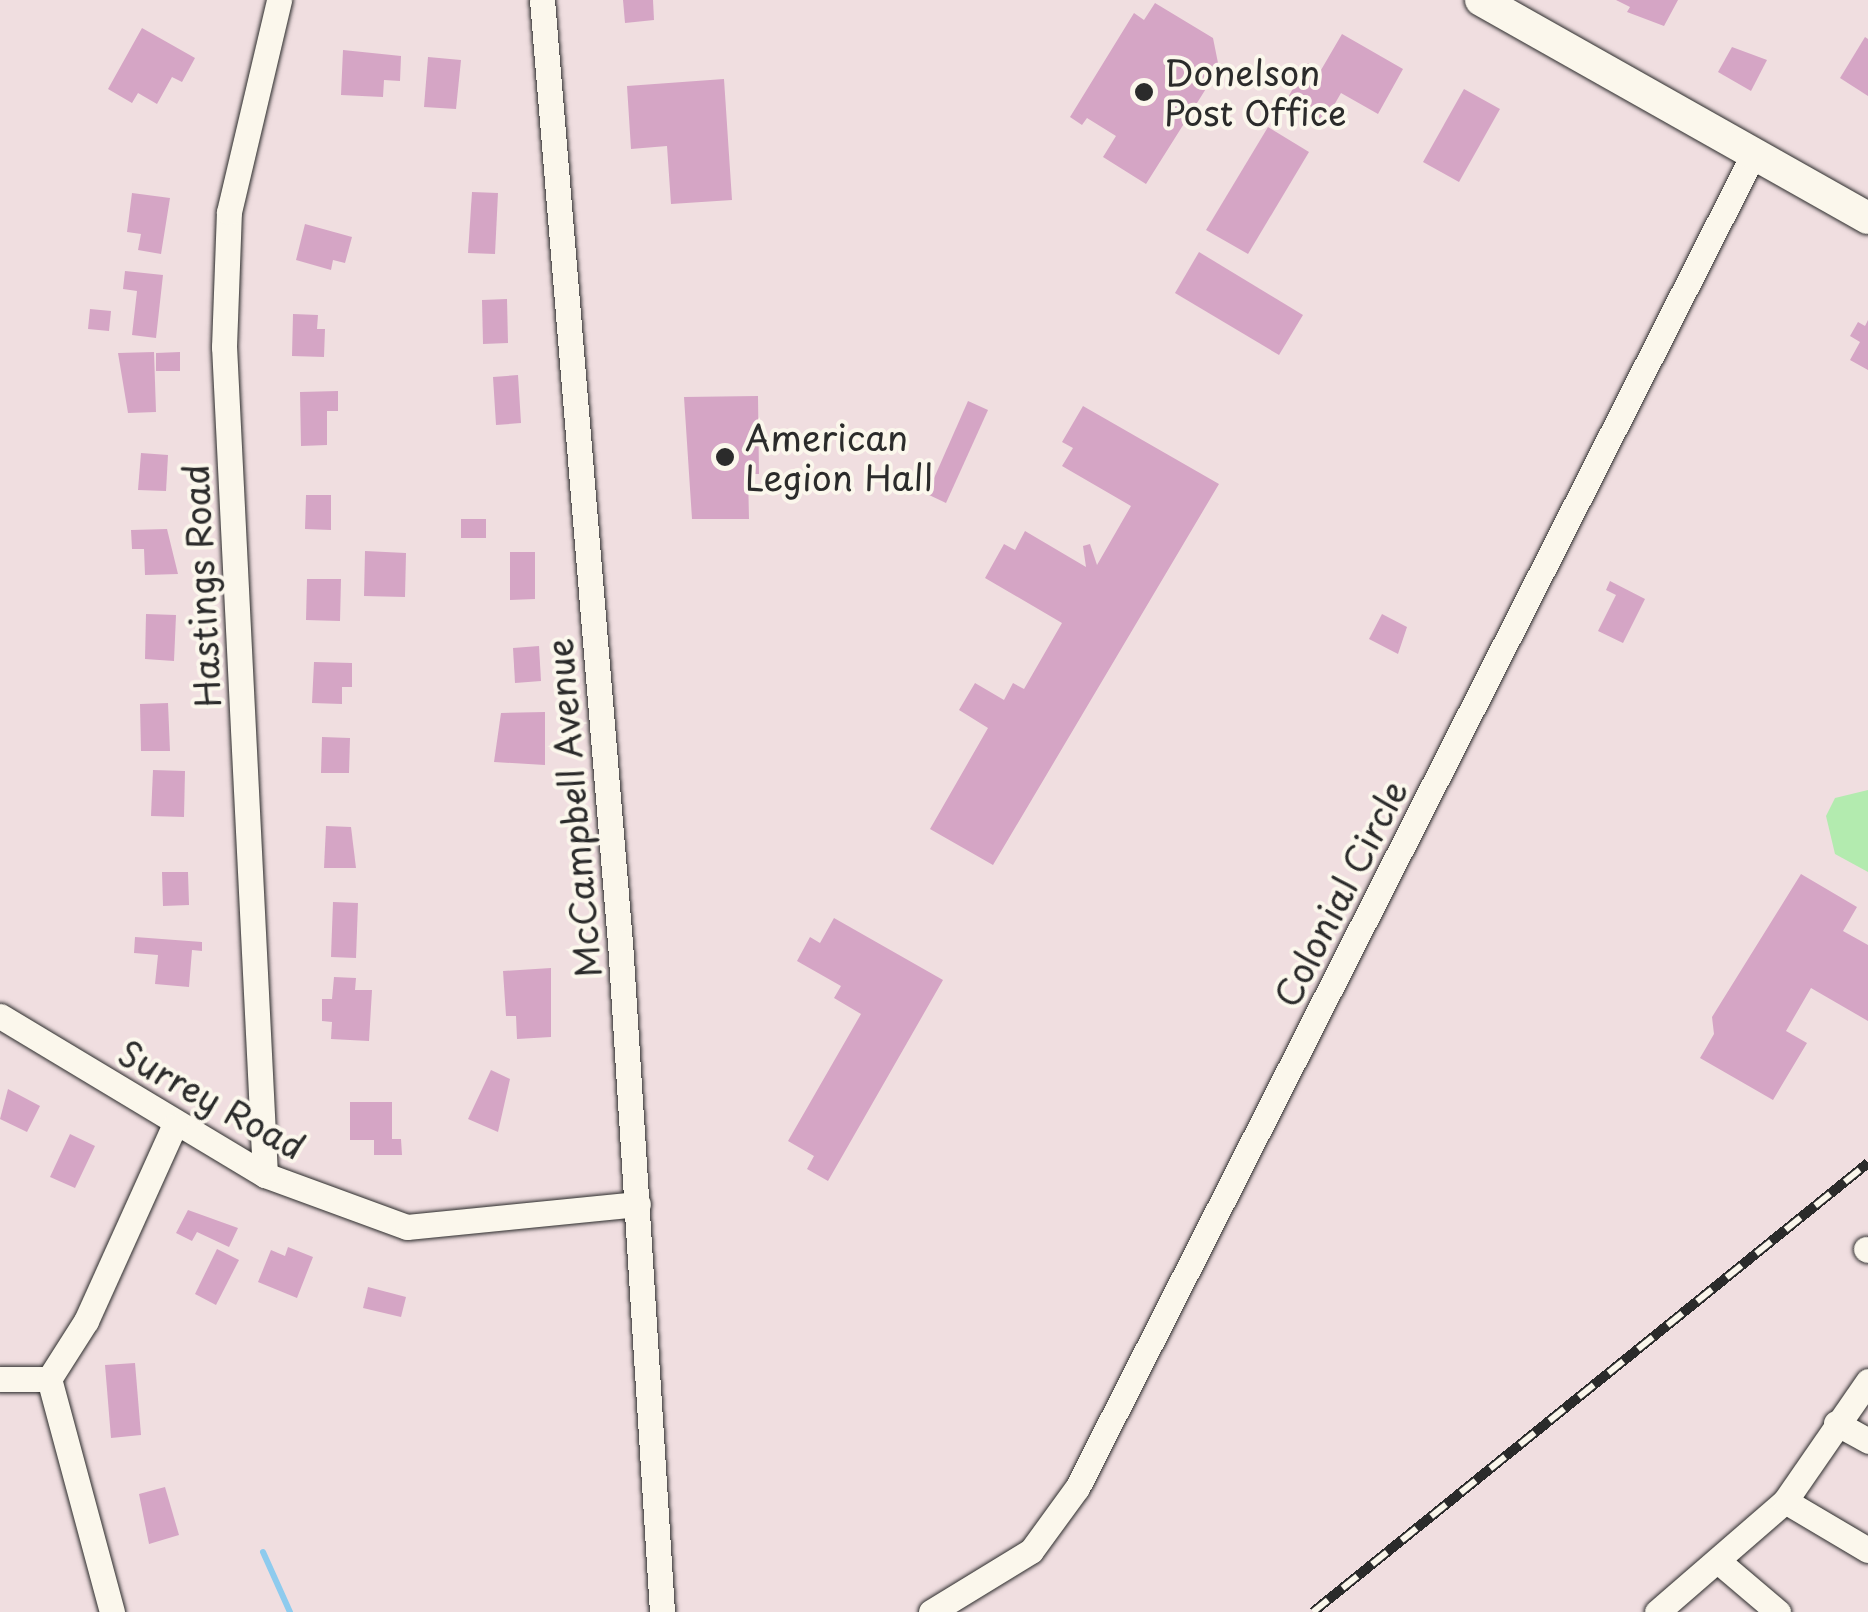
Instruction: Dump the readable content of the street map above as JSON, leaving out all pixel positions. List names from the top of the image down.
{
  "streets": {
    "street": [
      "Hastings Road",
      "McCampbell Avenue",
      "Colonial Circle",
      "Surrey Road"
    ]
  },
  "crossings": [
    ["Hastings Road", "Surrey Road"],
    ["McCampbell Avenue", "Surrey Road"]
  ],
  "places": ["Donelson Post Office", "American Legion Hall"]
}
